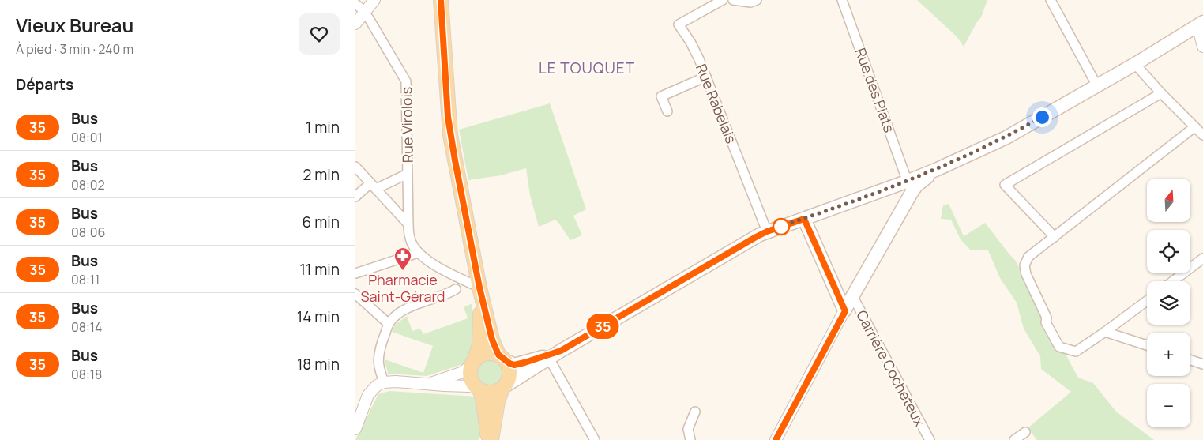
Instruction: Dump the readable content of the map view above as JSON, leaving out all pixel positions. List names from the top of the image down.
{
  "streets": {
    "street": [
      "Rue des Piats",
      "Rue Rabelais",
      "Rue Virolois",
      "Carrière Cocheteux"
    ]
  },
  "districts": ["LE TOUQUET"],
  "places": {
    "pharmacy": ["Pharmacie Saint-Gérard"]
  },
  "lines": ["bus line 35"],
  "north": "top",
  "page": {
    "heading": [
      ["Vieux Bureau", "À pied · 3 min · 240 m"],
      "Départs"
    ],
    "on_map": "35",
    "list": [
      {
        "mark": "35",
        "name": "Bus",
        "note": "08:01",
        "value": "1 min"
      },
      {
        "mark": "35",
        "name": "Bus",
        "note": "08:02",
        "value": "2 min"
      },
      {
        "mark": "35",
        "name": "Bus",
        "note": "08:06",
        "value": "6 min"
      },
      {
        "mark": "35",
        "name": "Bus",
        "note": "08:11",
        "value": "11 min"
      },
      {
        "mark": "35",
        "name": "Bus",
        "note": "08:14",
        "value": "14 min"
      },
      {
        "mark": "35",
        "name": "Bus",
        "note": "08:18",
        "value": "18 min"
      }
    ],
    "map_buttons": ["+", "−"]
  }
}
